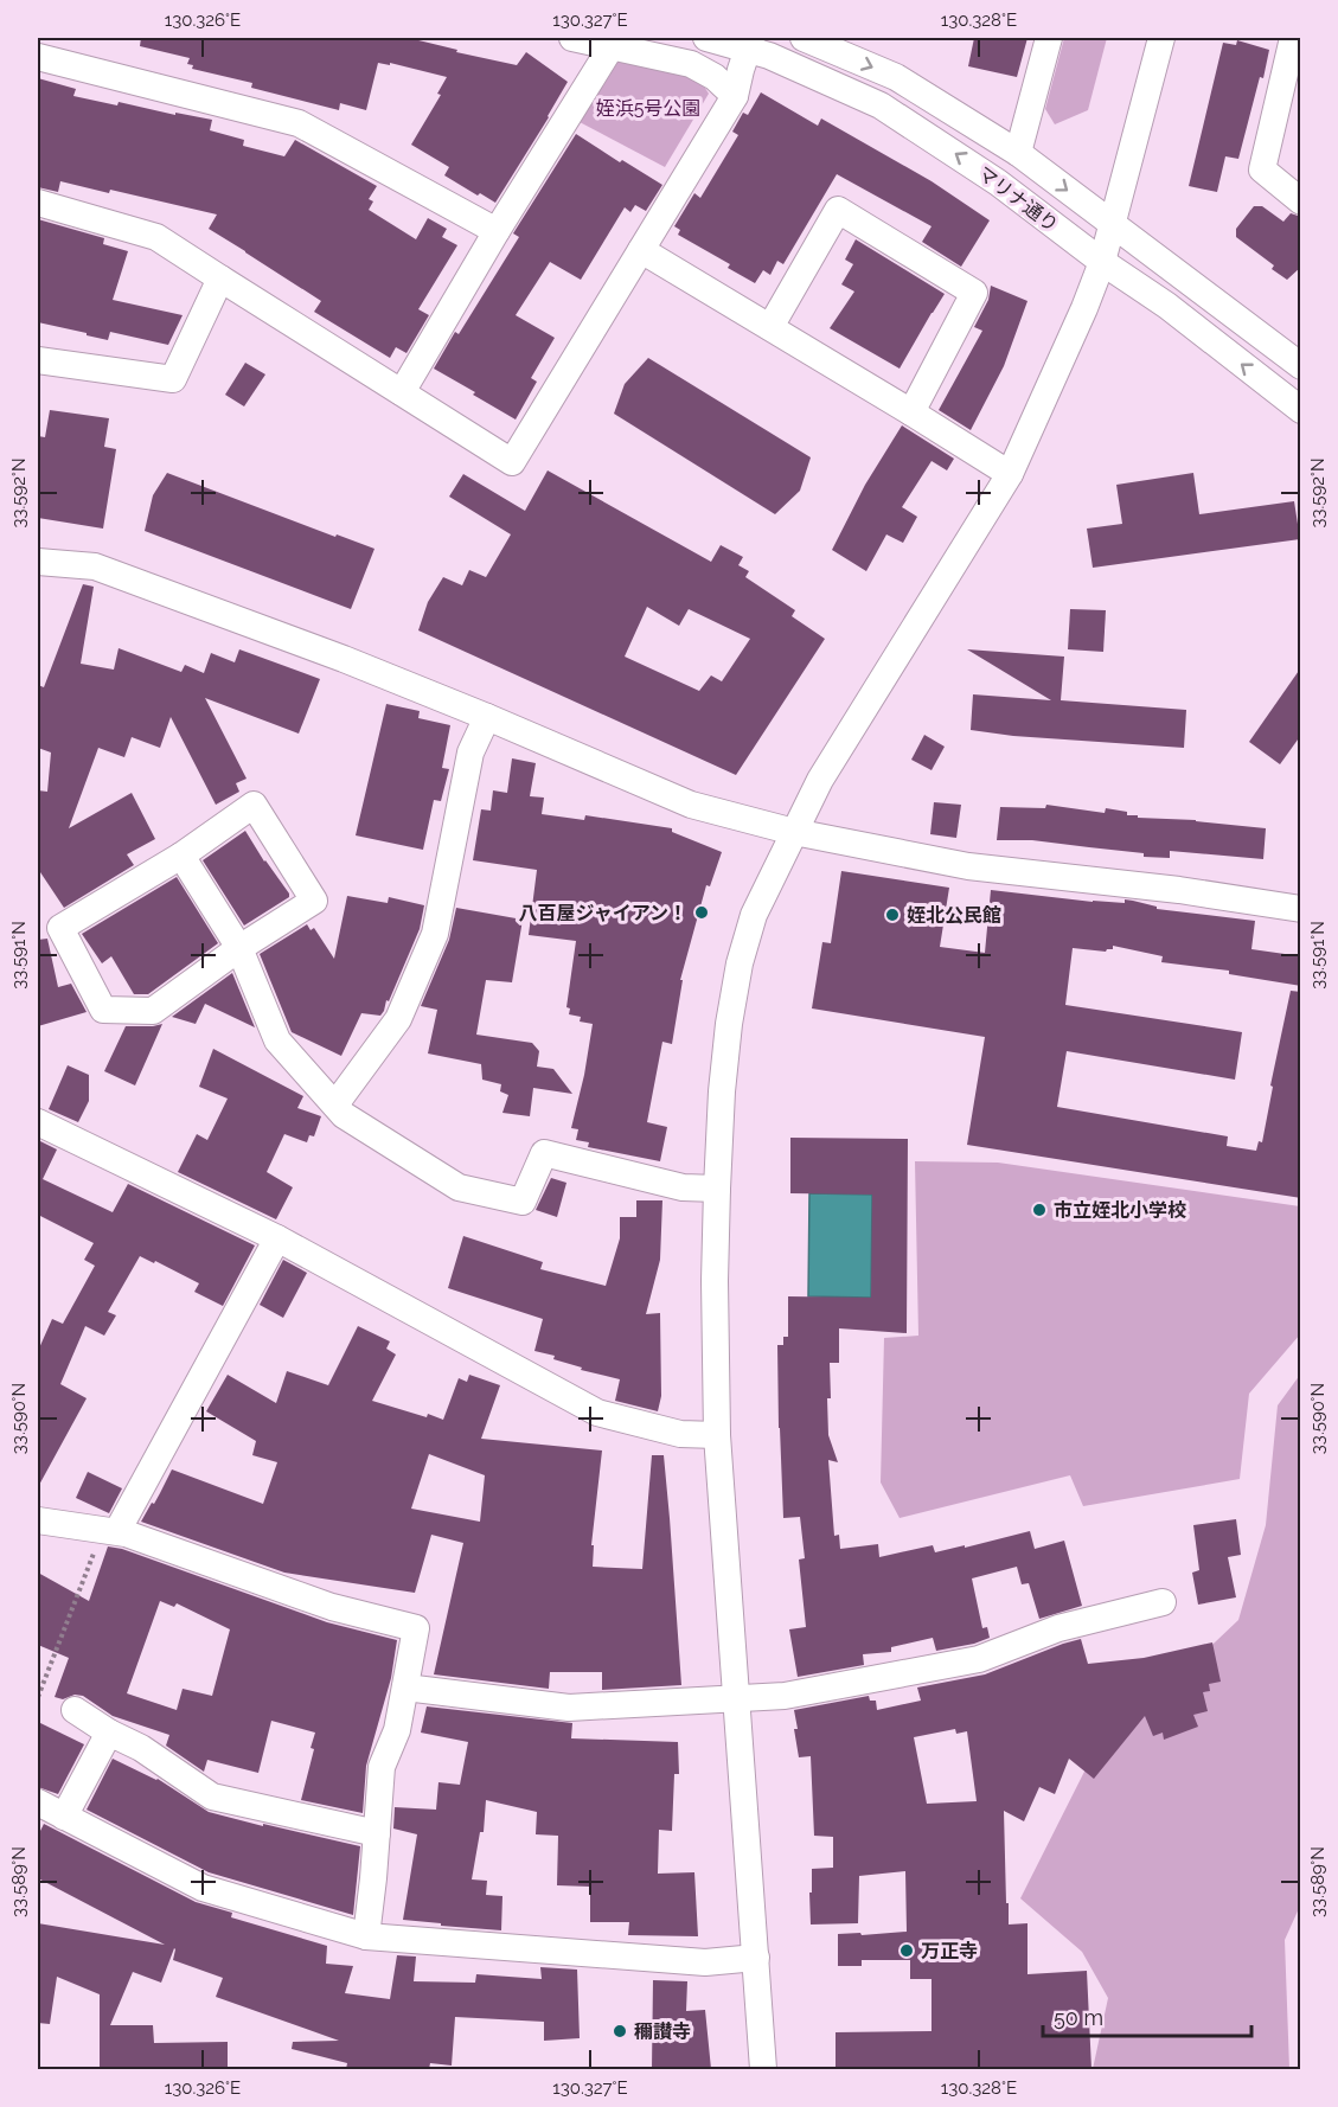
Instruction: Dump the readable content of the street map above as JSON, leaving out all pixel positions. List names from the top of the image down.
{
  "streets": {
    "street": ["マリナ通り"]
  },
  "parks": ["姪浜5号公園"],
  "places": [
    "八百屋ジャイアン！",
    "姪北公民館",
    "市立姪北小学校",
    "万正寺",
    "穪讃寺"
  ],
  "scale_bar": "50 m",
  "coordinates": [
    "130.326°E",
    "130.327°E",
    "130.328°E",
    "33.592°N",
    "33.591°N",
    "33.590°N",
    "33.589°N"
  ]
}
